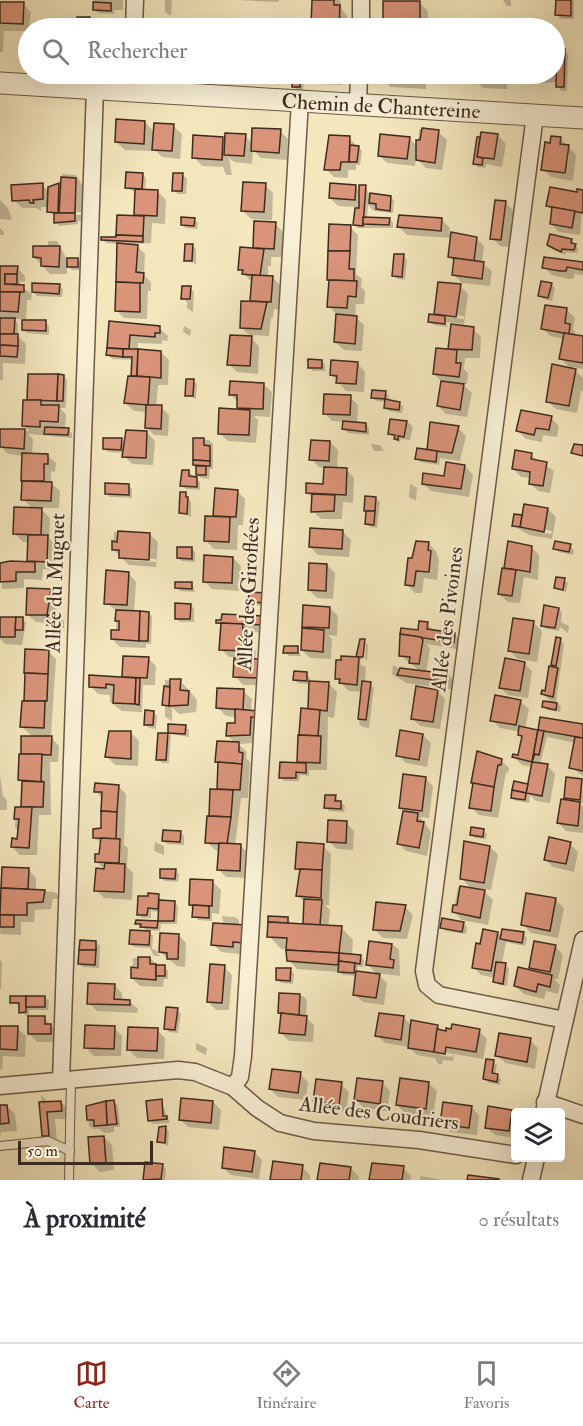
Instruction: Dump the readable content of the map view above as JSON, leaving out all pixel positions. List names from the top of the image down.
{
  "streets": {
    "street": [
      "Chemin de Chantereine",
      "Allée du Muguet",
      "Allée des Giroflées",
      "Allée des Pivoines",
      "Allée des Coudriers"
    ]
  },
  "crossings": [
    ["Chemin de Chantereine", "Allée du Muguet"],
    ["Chemin de Chantereine", "Allée des Giroflées"],
    ["Chemin de Chantereine", "Allée des Pivoines"],
    ["Allée du Muguet", "Allée des Coudriers"],
    ["Allée des Giroflées", "Allée des Coudriers"]
  ],
  "scale_bar": "50 m",
  "page": {
    "search": "Rechercher",
    "scale": "50 m",
    "heading": ["À proximité", "0 résultats"],
    "nav": ["Carte", "Itinéraire", "Favoris"]
  }
}
